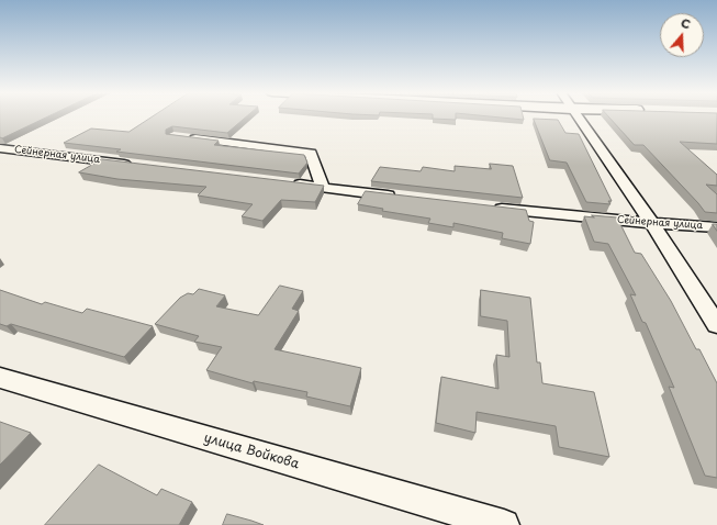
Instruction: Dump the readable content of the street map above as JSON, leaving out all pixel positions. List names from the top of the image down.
{
  "streets": {
    "street": ["Сейнерная улица", "улица Войкова"]
  },
  "north": "top"
}
